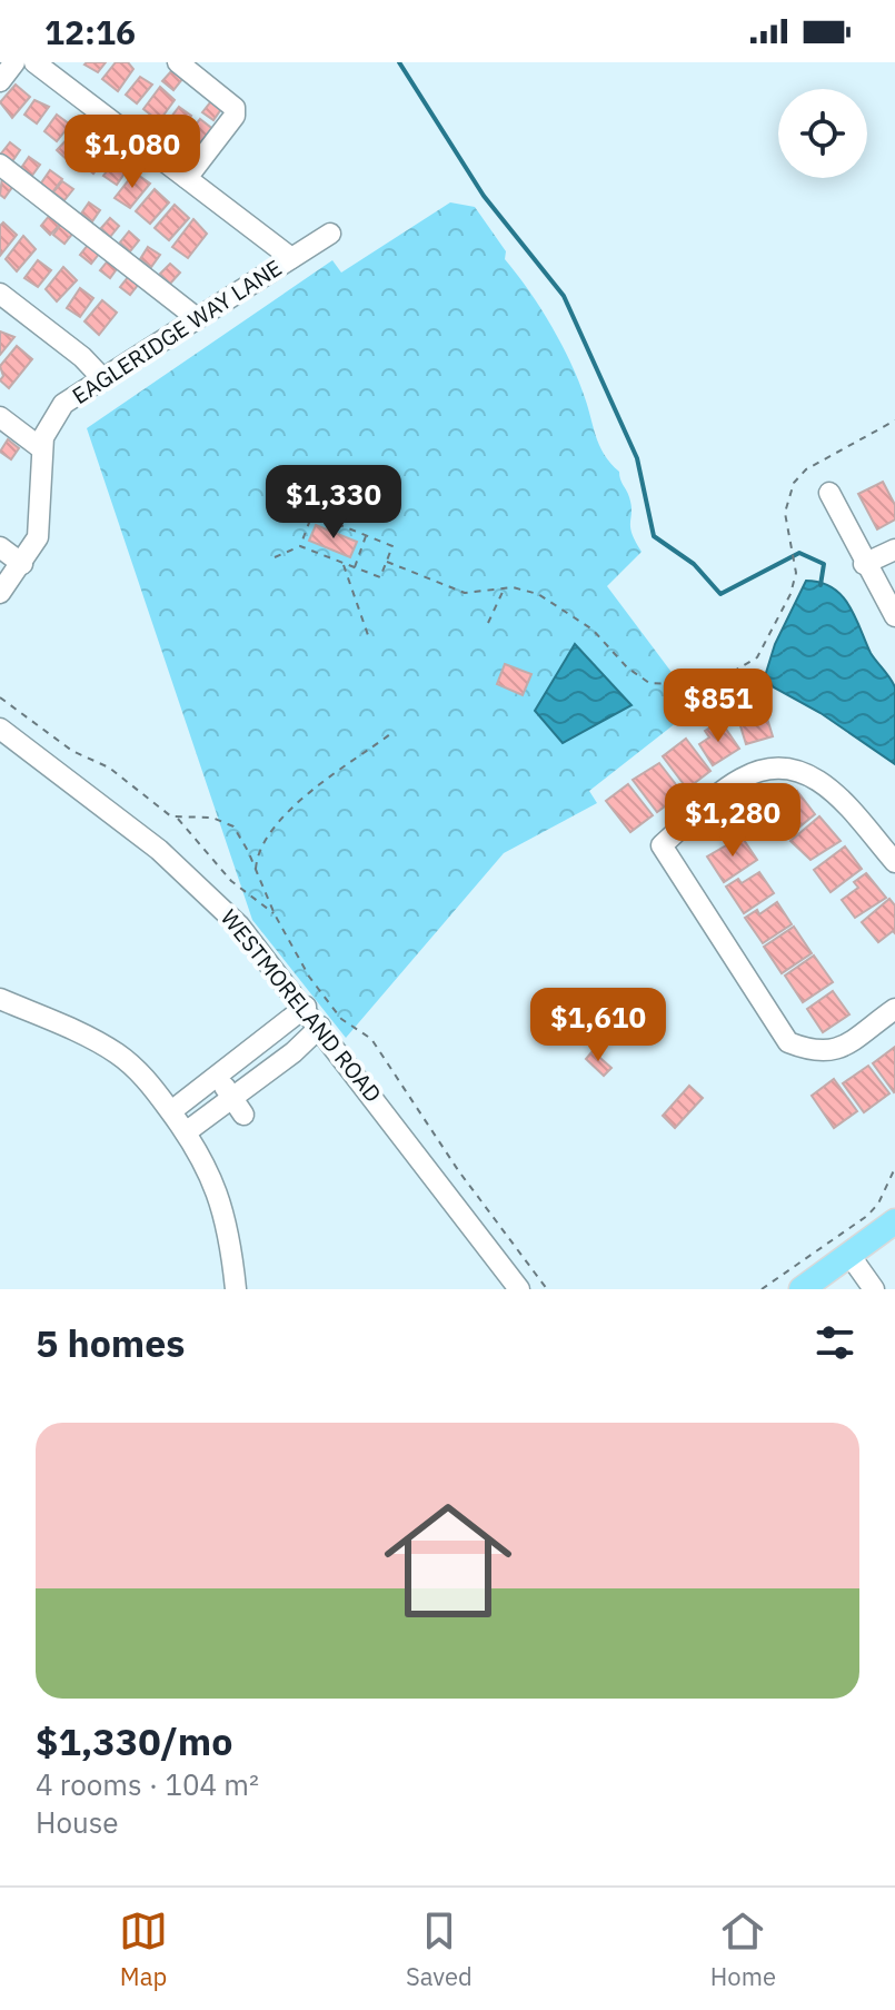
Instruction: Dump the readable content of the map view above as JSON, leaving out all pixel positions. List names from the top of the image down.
{
  "streets": {
    "street": ["EAGLERIDGE WAY LANE", "WESTMORELAND ROAD"]
  },
  "page": {
    "status": "12:16",
    "price": [
      "$1,080",
      "$1,330",
      "$851",
      "$1,280",
      "$1,610"
    ],
    "heading": "5 homes",
    "list": [
      {
        "name": "$1,330/mo",
        "note": "4 rooms · 104 m² · House"
      }
    ],
    "tabs": ["Map", "Saved", "Home"]
  }
}
